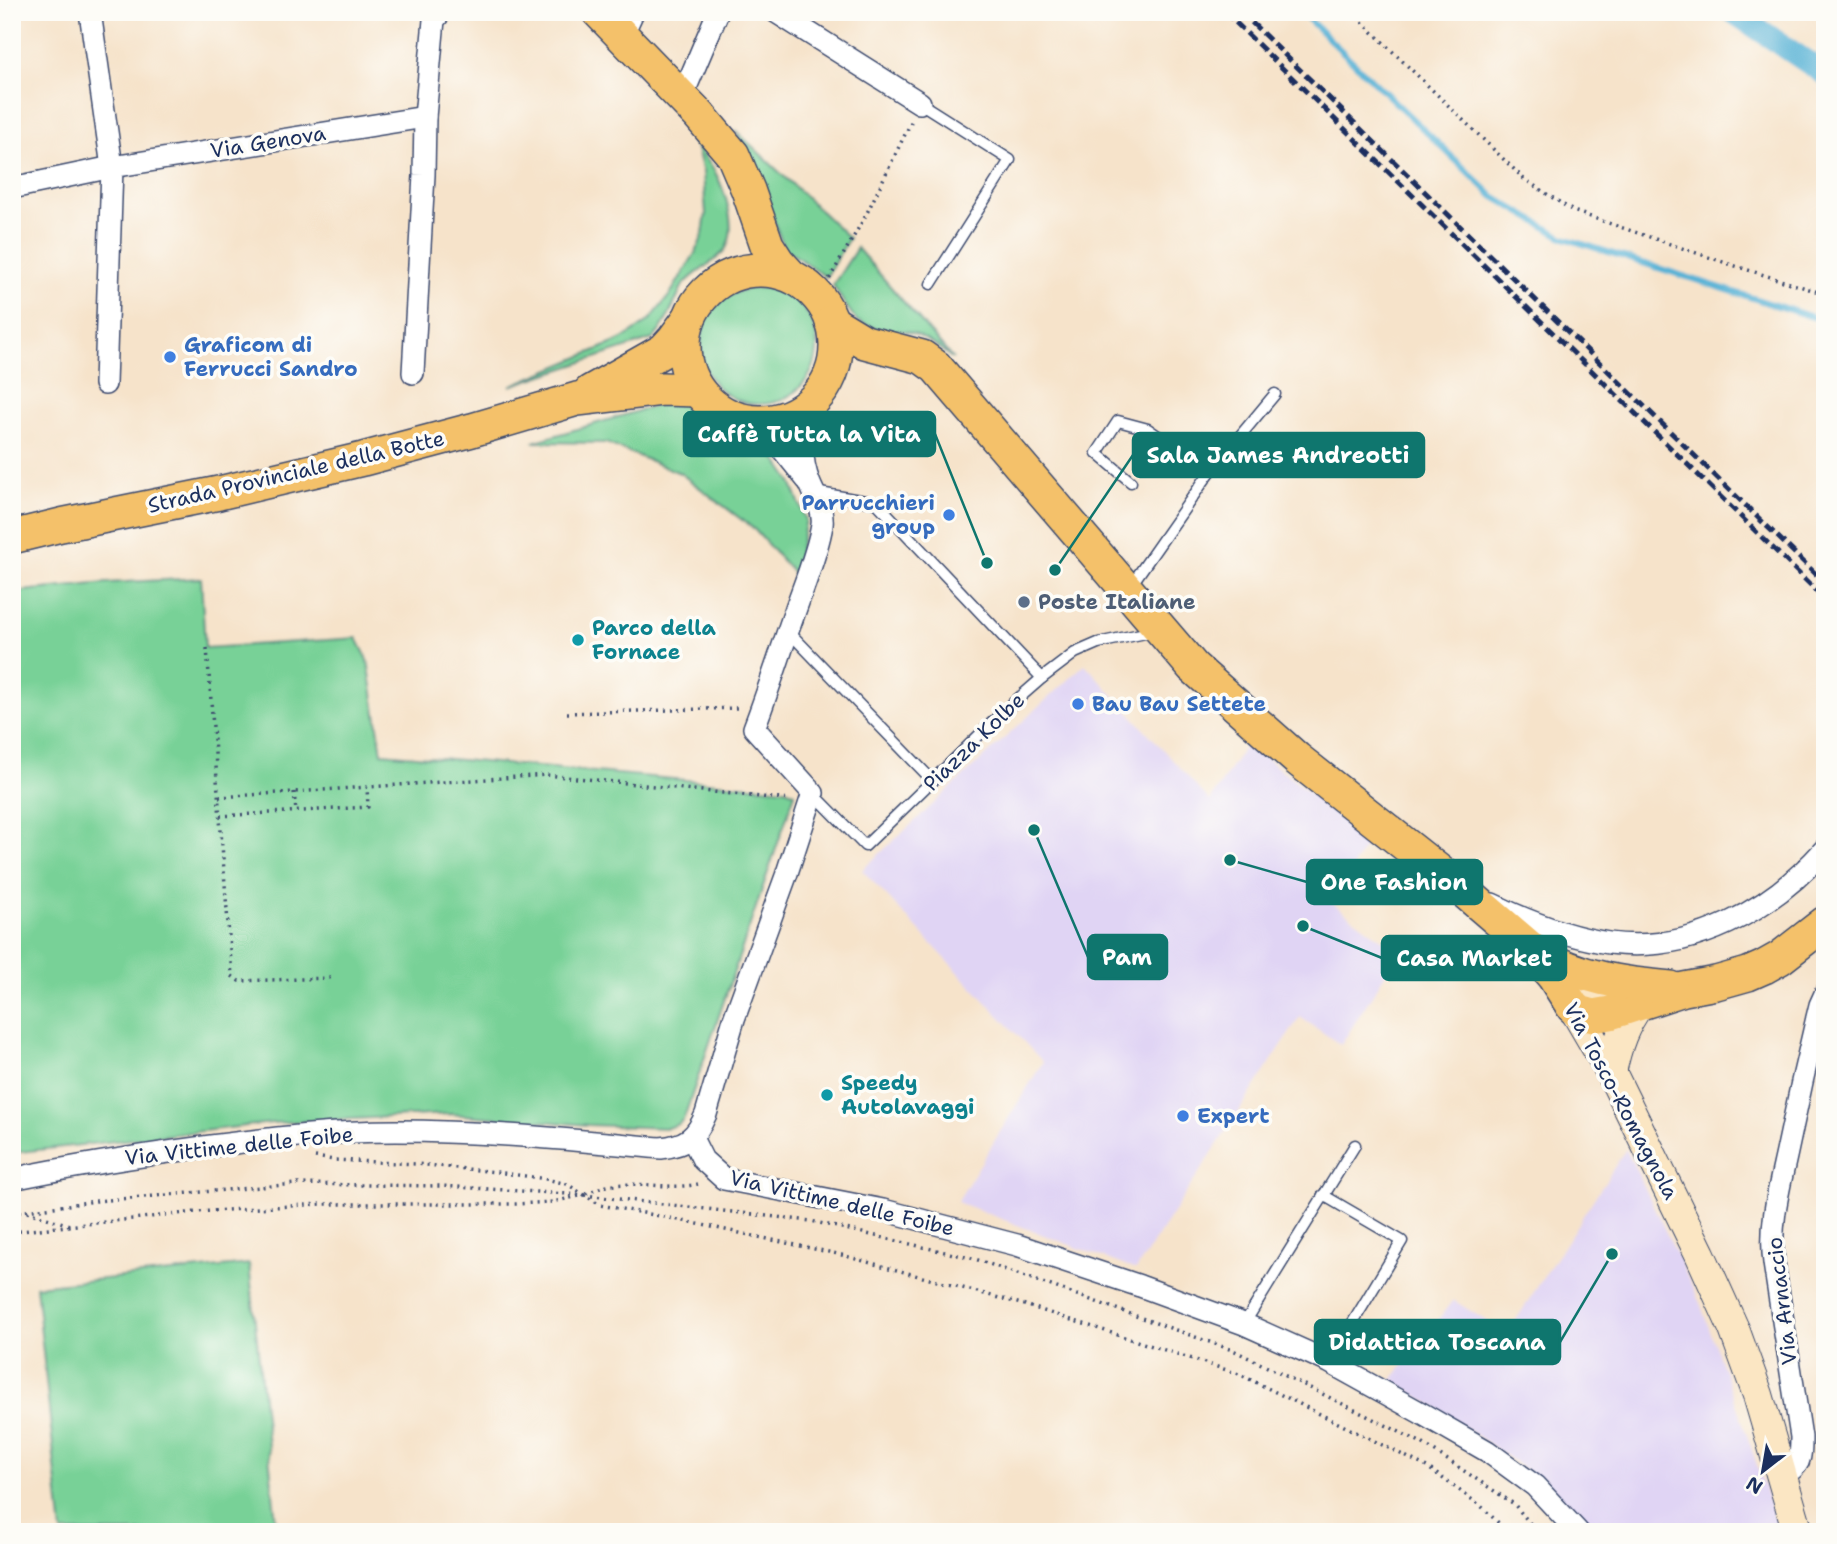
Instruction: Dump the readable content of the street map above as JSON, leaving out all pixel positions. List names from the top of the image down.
{
  "streets": {
    "main road": ["Strada Provinciale della Botte", "Via Tosco-Romagnola"],
    "street": [
      "Via Genova",
      "Piazza Kolbe",
      "Via Vittime delle Foibe",
      "Via Arnaccio"
    ]
  },
  "crossings": [
    ["Piazza Kolbe", "Via Tosco-Romagnola"],
    ["Via Tosco-Romagnola", "Via Arnaccio"]
  ],
  "places": [
    "Graficom di Ferrucci Sandro",
    "Parrucchieri group",
    "Caffè Tutta la Vita",
    "Sala James Andreotti",
    "Poste Italiane",
    "Parco della Fornace",
    "Bau Bau Settete",
    "Pam",
    "One Fashion",
    "Casa Market",
    "Speedy Autolavaggi",
    "Expert",
    "Didattica Toscana"
  ],
  "north": "bottom left"
}
